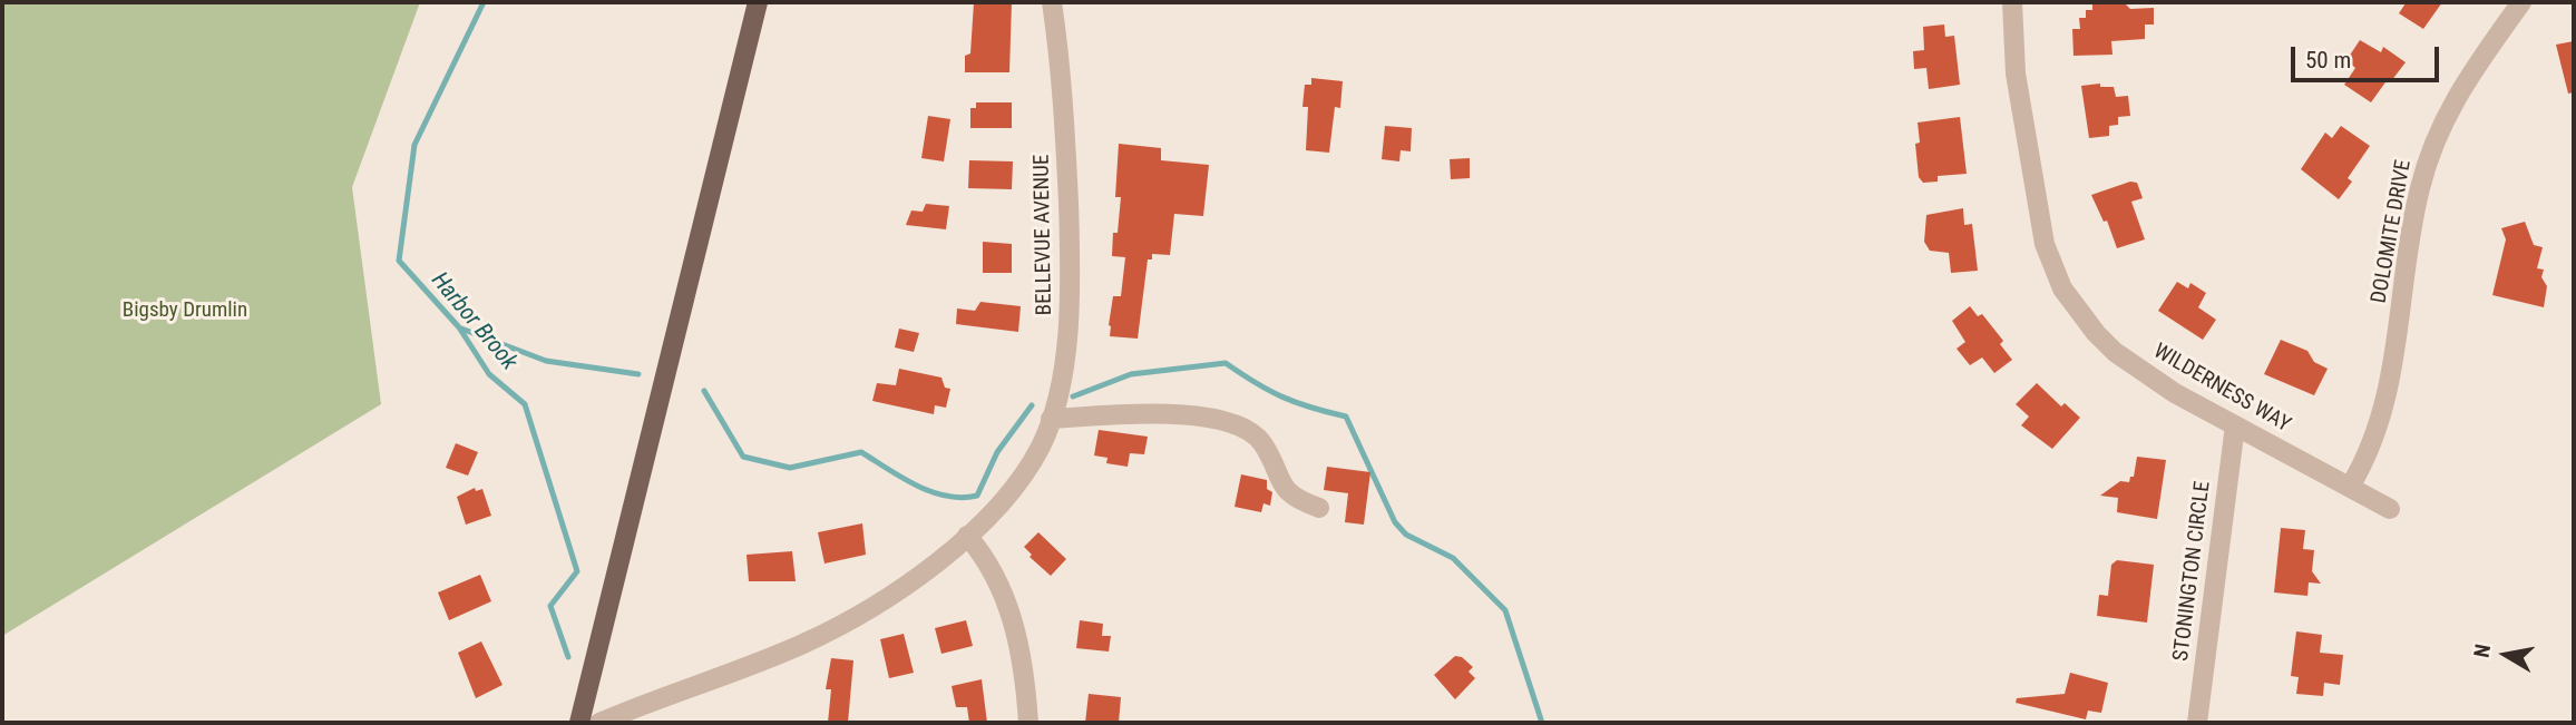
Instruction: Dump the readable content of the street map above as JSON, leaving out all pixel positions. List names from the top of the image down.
{
  "streets": {
    "street": [
      "DOLOMITE DRIVE",
      "BELLEVUE AVENUE",
      "WILDERNESS WAY",
      "STONINGTON CIRCLE"
    ]
  },
  "crossings": [
    ["DOLOMITE DRIVE", "WILDERNESS WAY"],
    ["WILDERNESS WAY", "STONINGTON CIRCLE"]
  ],
  "water": ["Harbor Brook"],
  "parks": ["Bigsby Drumlin"],
  "scale_bar": "50 m",
  "north": "left"
}
